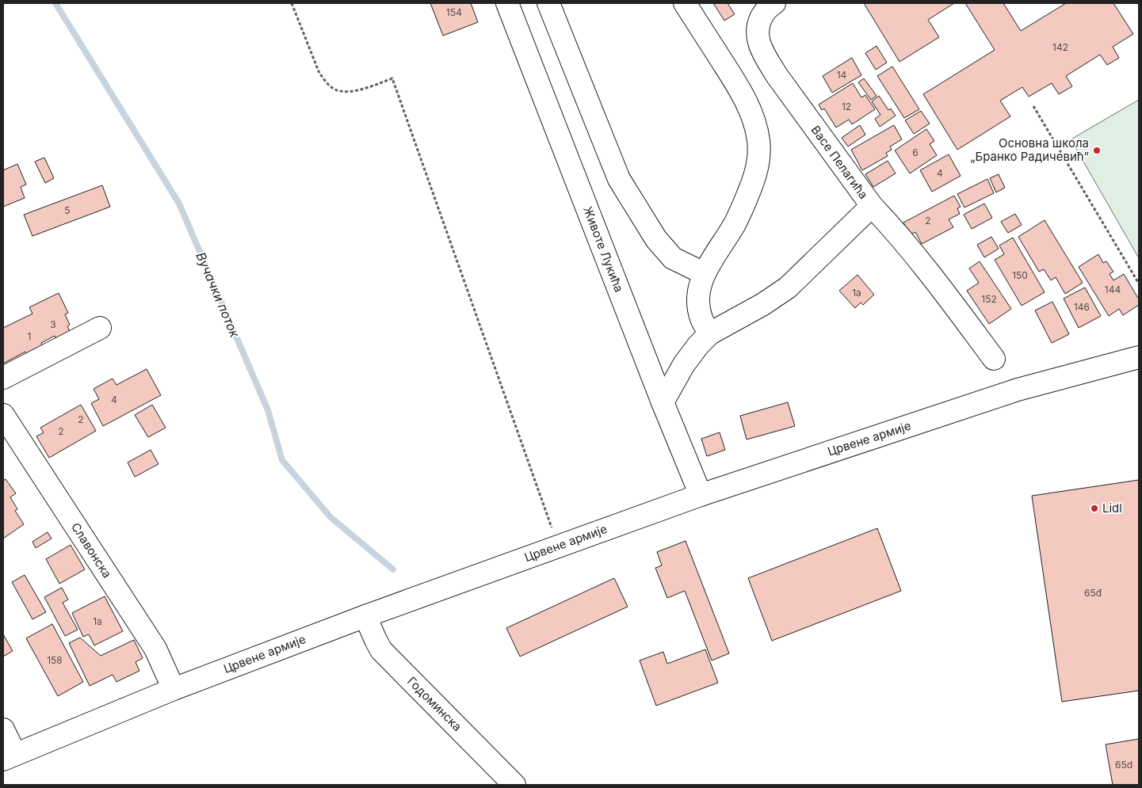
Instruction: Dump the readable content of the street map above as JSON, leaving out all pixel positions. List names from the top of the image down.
{
  "streets": {
    "street": [
      "Васе Пелагића",
      "Животе Лукића",
      "Црвене армије",
      "Славонска",
      "Годоминска"
    ]
  },
  "crossings": [
    ["Васе Пелагића", "Животе Лукића"],
    ["Животе Лукића", "Црвене армије"],
    ["Црвене армије", "Славонска"],
    ["Црвене армије", "Годоминска"]
  ],
  "water": ["Вучачки поток"],
  "places": ["Основна школа „Бранко Радичевић”", "Lidl"],
  "house_numbers": [
    "154",
    "142",
    "14",
    "12",
    "6",
    "4",
    "5",
    "2",
    "150",
    "144",
    "1a",
    "152",
    "146",
    "3",
    "1",
    "4",
    "2",
    "2",
    "65đ",
    "1a",
    "158",
    "65d"
  ]
}
